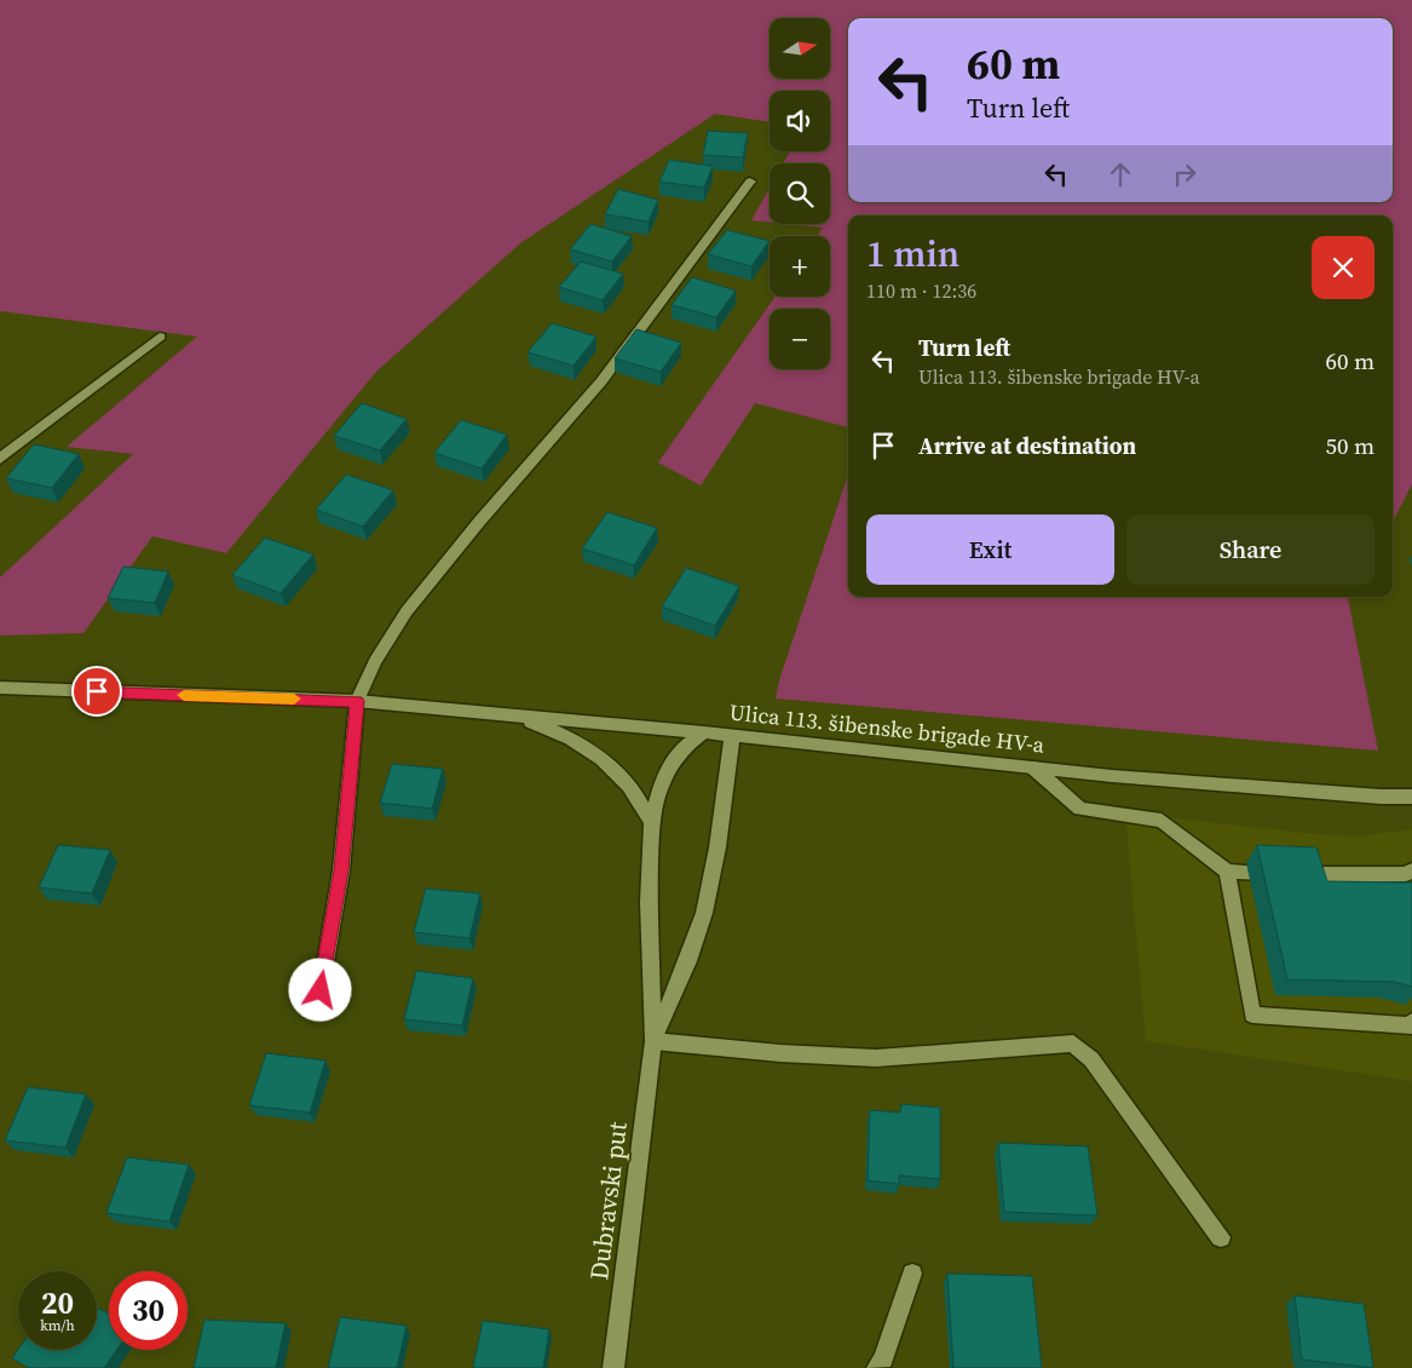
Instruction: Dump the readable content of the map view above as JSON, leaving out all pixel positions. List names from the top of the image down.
{
  "streets": {
    "main road": ["Ulica 113. šibenske brigade HV-a", "Dubravski put"]
  },
  "crossings": [
    ["Ulica 113. šibenske brigade HV-a", "Dubravski put"]
  ],
  "north": "right",
  "page": {
    "map_buttons": ["+", "−"],
    "turn": ["60 m", "Turn left"],
    "heading": ["1 min", "110 m · 12:36"],
    "list": [
      {
        "name": "Turn left",
        "note": "Ulica 113. šibenske brigade HV-a",
        "value": "60 m"
      },
      {
        "name": "Arrive at destination",
        "value": "50 m"
      }
    ],
    "buttons": ["Exit", "Share"],
    "speed": "20 km/h",
    "limit": "30"
  }
}
